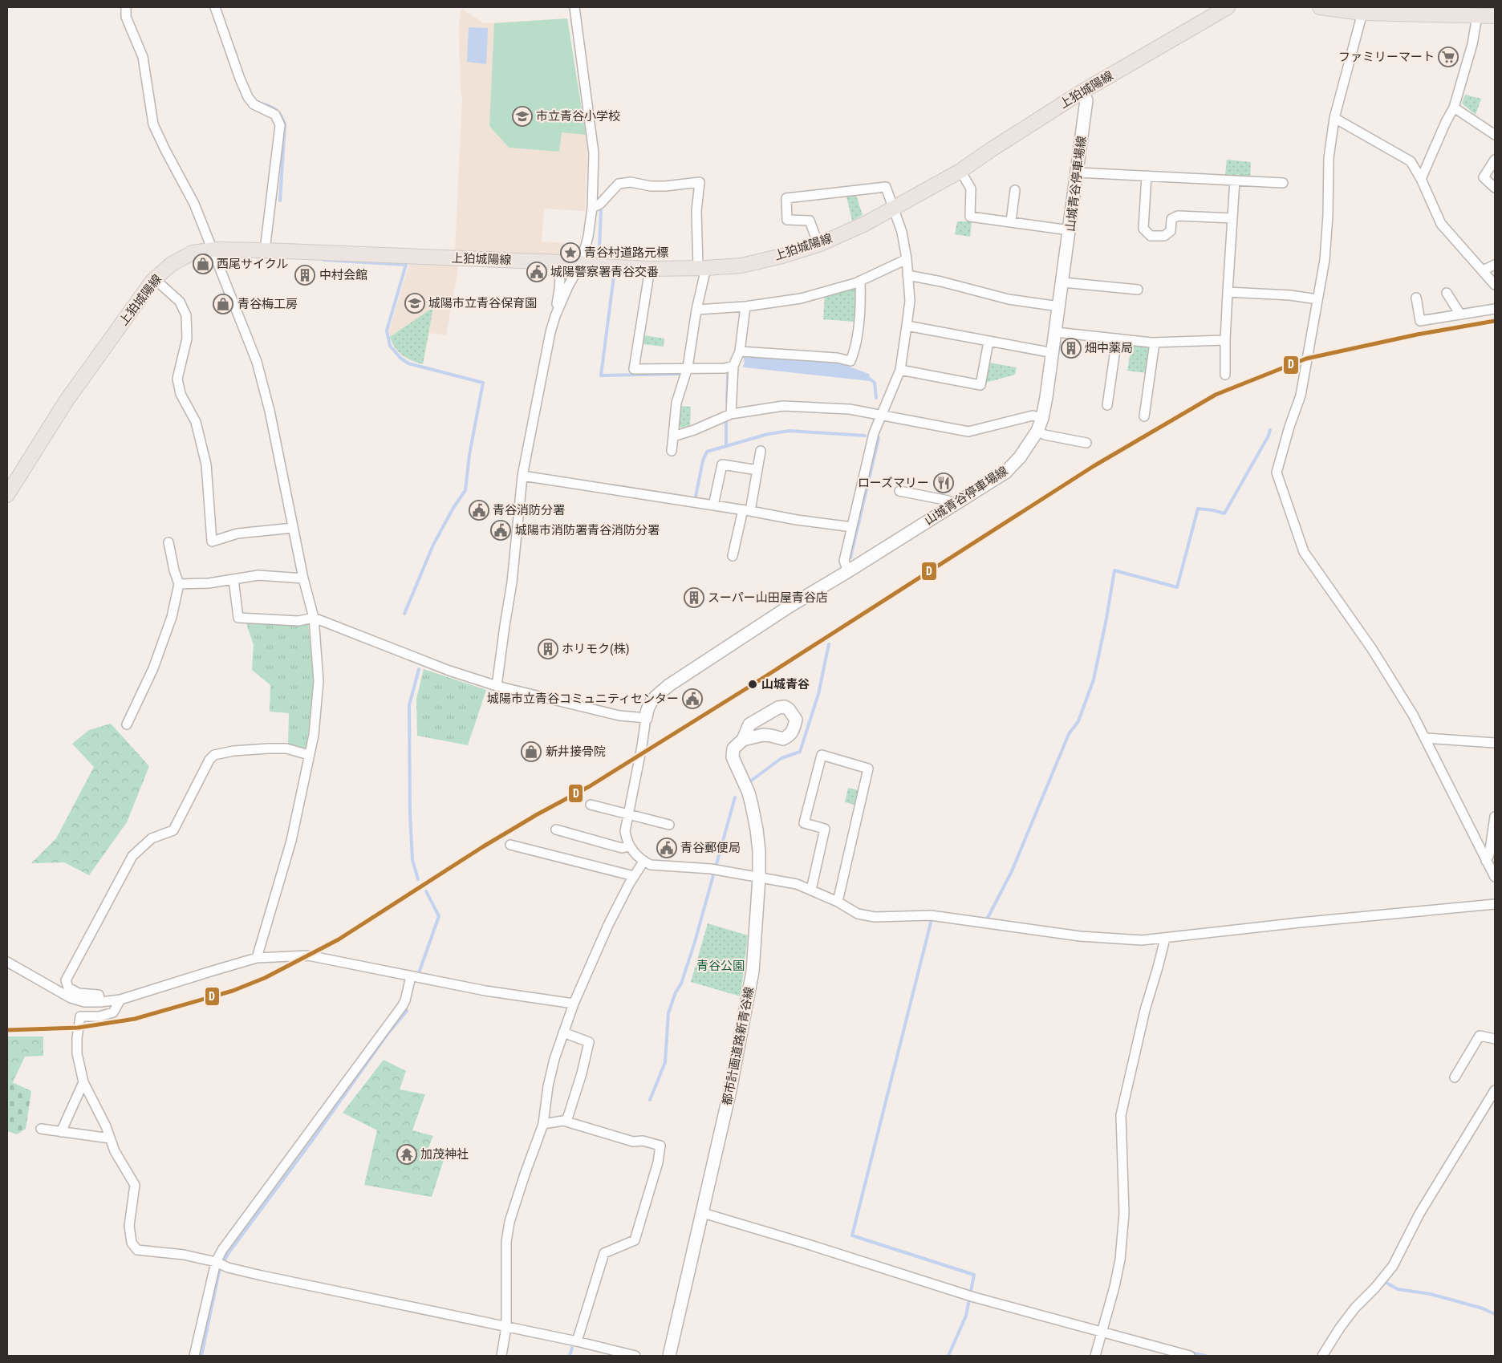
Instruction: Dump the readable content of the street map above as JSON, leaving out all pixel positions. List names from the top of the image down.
{
  "streets": {
    "main road": ["上狛城陽線", "山城青谷停車場線", "都市計画道路新青谷線"]
  },
  "crossings": [
    ["上狛城陽線", "山城青谷停車場線"]
  ],
  "parks": ["青谷公園"],
  "places": {
    "supermarket": ["ファミリーマート"],
    "school or university": ["市立青谷小学校", "城陽市立青谷保育園"],
    "place": ["青谷村道路元標"],
    "shop": ["西尾サイクル", "青谷梅工房", "新井接骨院"],
    "public building": [
      "城陽警察署青谷交番",
      "青谷消防分署",
      "城陽市消防署青谷消防分署",
      "城陽市立青谷コミュニティセンター",
      "青谷郵便局"
    ],
    "building": [
      "中村会館",
      "畑中薬局",
      "スーパー山田屋青谷店",
      "ホリモク(株)"
    ],
    "restaurant": ["ローズマリー"],
    "other": ["山城青谷"],
    "temple": ["加茂神社"]
  },
  "lines": ["transit line D"]
}
